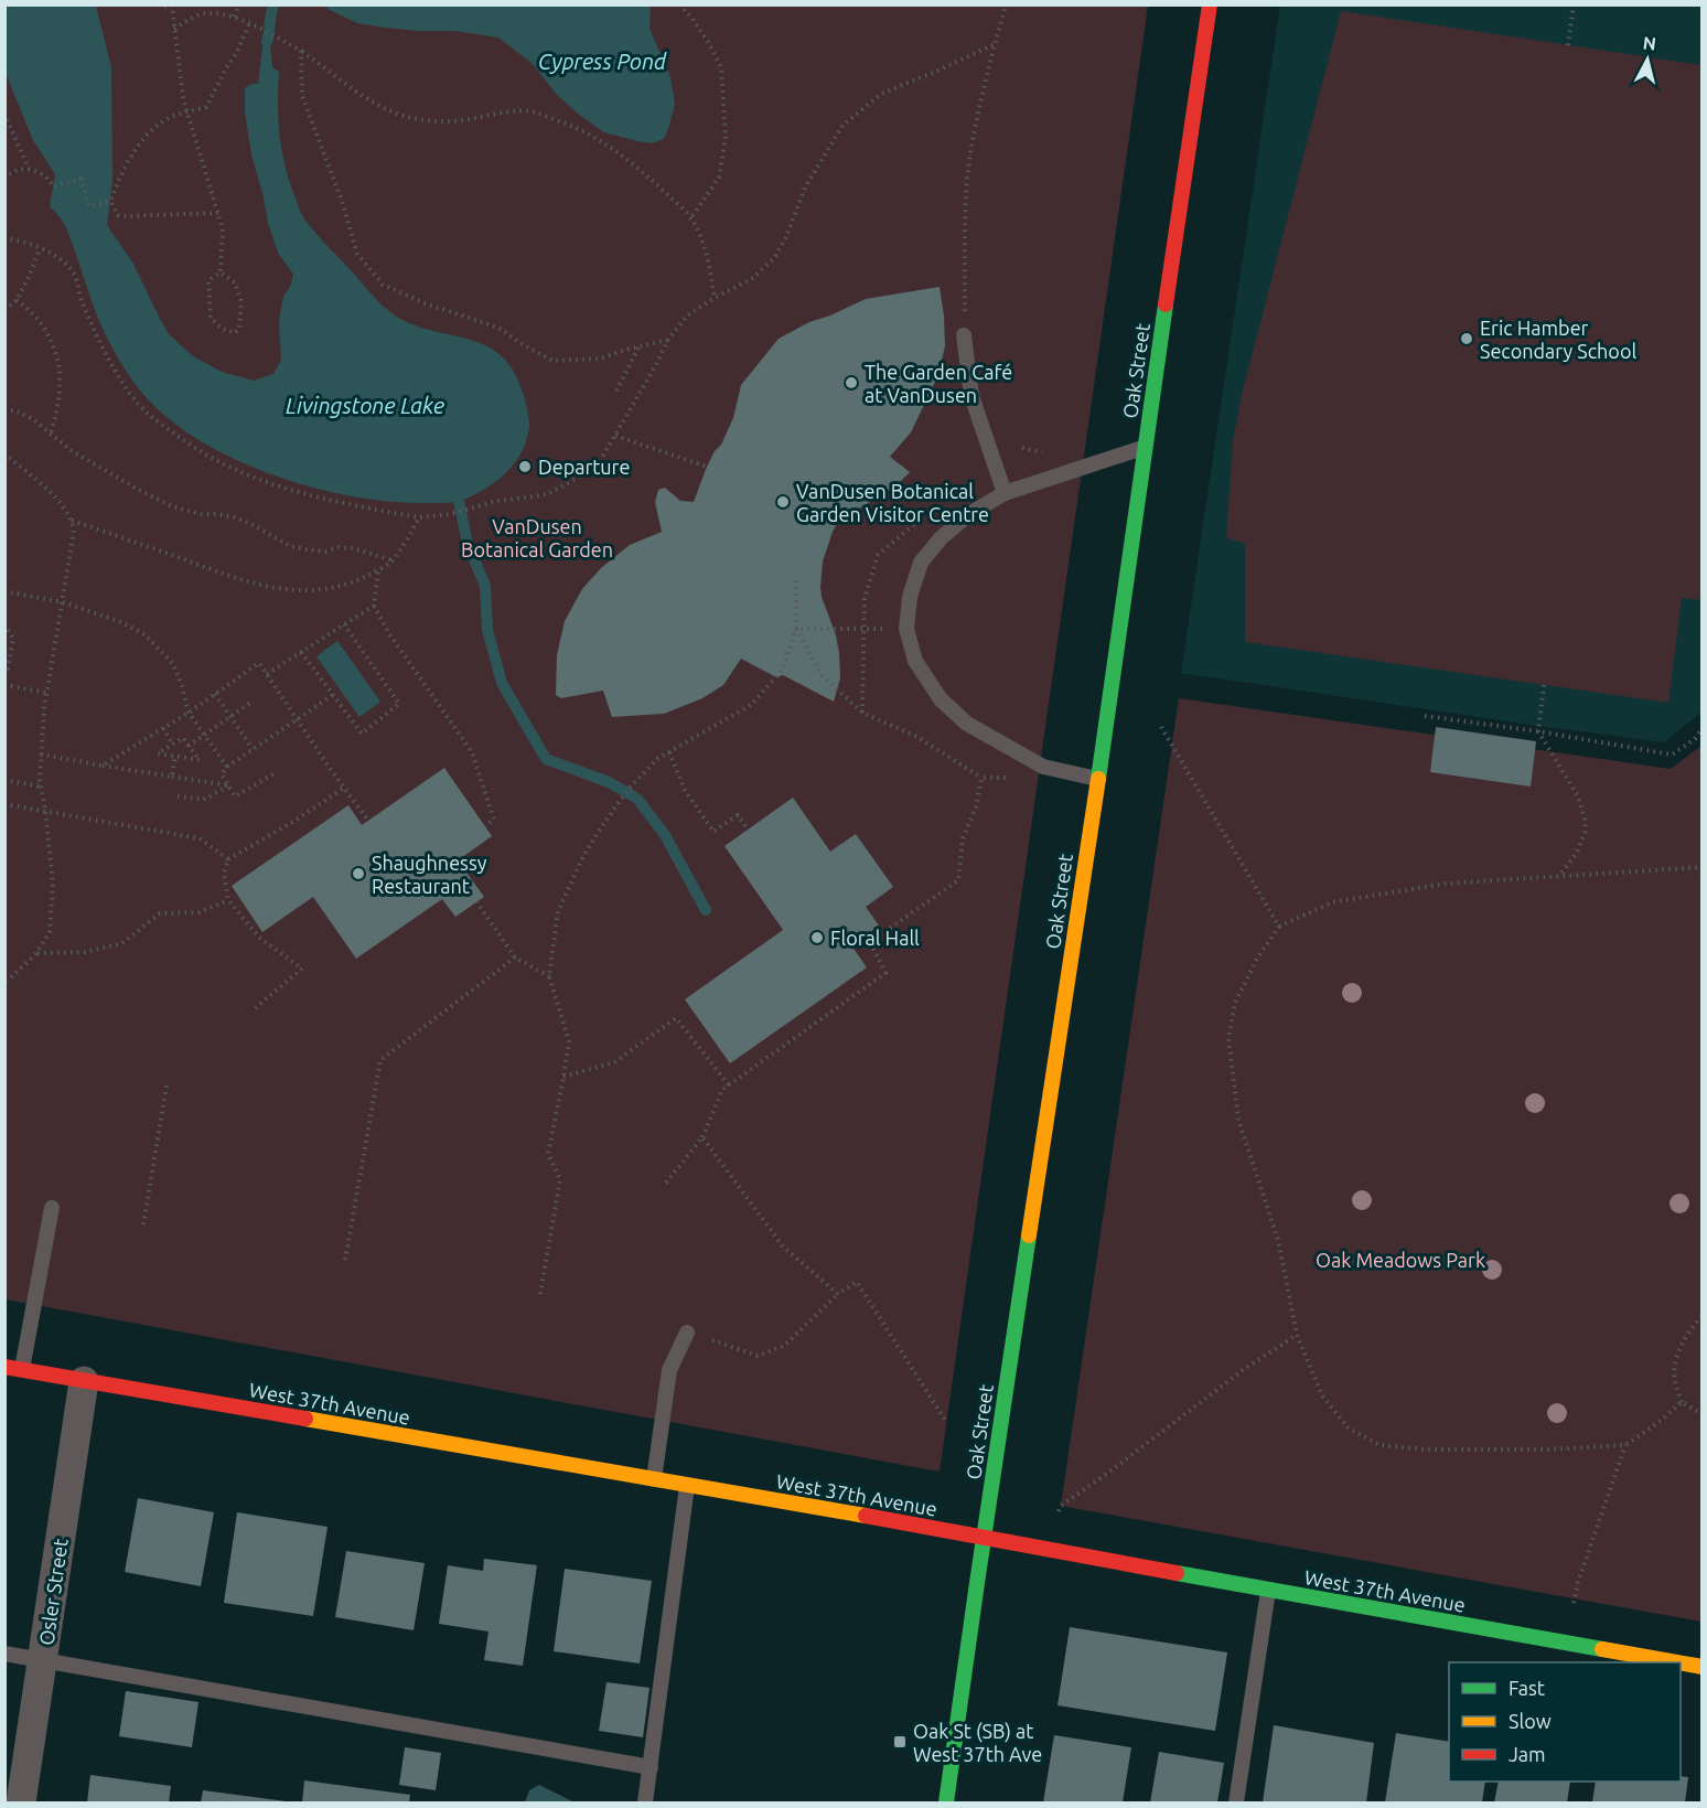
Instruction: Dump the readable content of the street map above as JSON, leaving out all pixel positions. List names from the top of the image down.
{
  "streets": {
    "main road": ["Oak Street", "West 37th Avenue"],
    "street": ["Osler Street"]
  },
  "crossings": [
    ["Oak Street", "West 37th Avenue"],
    ["West 37th Avenue", "Osler Street"]
  ],
  "water": ["Cypress Pond", "Livingstone Lake"],
  "parks": ["VanDusen Botanical Garden", "Oak Meadows Park"],
  "places": {
    "other": [
      "Eric Hamber Secondary School",
      "The Garden Café at VanDusen",
      "Departure",
      "VanDusen Botanical Garden Visitor Centre",
      "Shaughnessy Restaurant",
      "Floral Hall"
    ],
    "transit": ["Oak St (SB) at West 37th Ave"]
  },
  "legend": ["Fast", "Slow", "Jam"],
  "north": "top"
}
